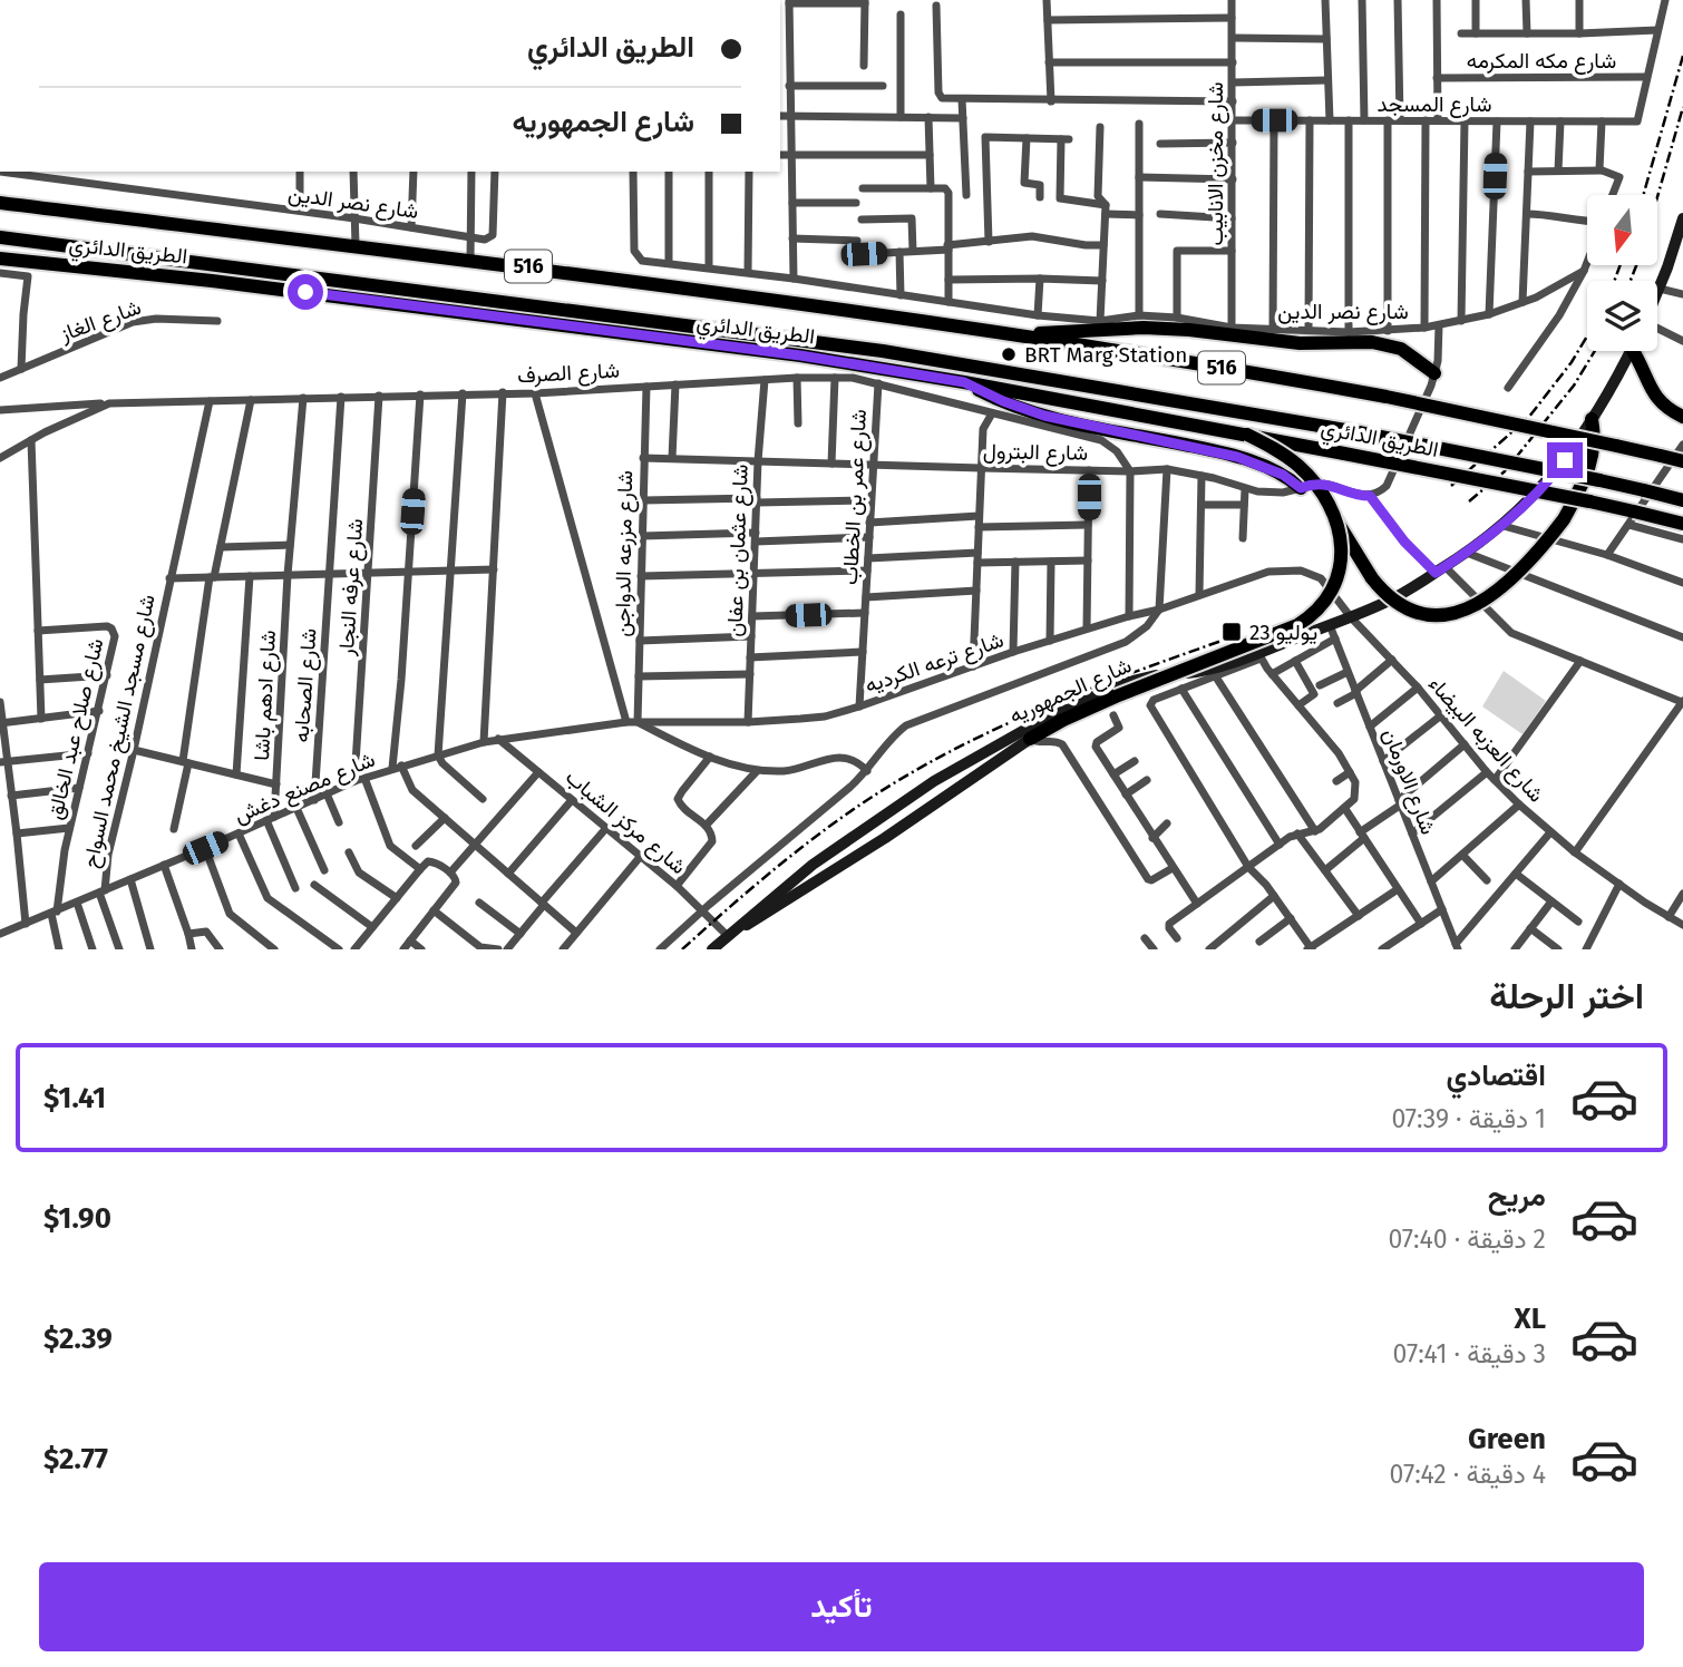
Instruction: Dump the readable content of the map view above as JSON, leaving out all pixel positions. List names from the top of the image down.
{
  "streets": {
    "highway": ["الطريق الدائري", "516"],
    "main road": ["شارع الجمهوريه"],
    "street": [
      "شارع مكه المكرمه",
      "شارع المسجد",
      "شارع مخزن الانابيب",
      "شارع نصر الدين",
      "شارع الغاز",
      "شارع الصرف",
      "شارع البترول",
      "شارع عمر بن الخطاب",
      "شارع عثمان بن عفان",
      "شارع مزرعه الدواجن",
      "شارع عرفه النجار",
      "شارع ترعه الكرديه",
      "شارع الصحابه",
      "شارع ادهم باشا",
      "شارع صلاح عبد الخالق",
      "شارع مسجد الشيخ محمد السواح",
      "شارع العزبه البيضاء",
      "شارع الاورمان",
      "شارع مصنع دغش",
      "شارع مركز الشباب"
    ]
  },
  "crossings": [
    ["شارع مكه المكرمه", "شارع المسجد"],
    ["شارع المسجد", "شارع مخزن الانابيب"],
    ["شارع مخزن الانابيب", "شارع نصر الدين"],
    ["شارع الصرف", "شارع البترول"],
    ["شارع الصرف", "شارع عمر بن الخطاب"],
    ["شارع الصرف", "شارع عثمان بن عفان"],
    ["شارع الصرف", "شارع مزرعه الدواجن"],
    ["شارع الصرف", "شارع عرفه النجار"],
    ["شارع الصرف", "شارع الصحابه"],
    ["شارع الصرف", "شارع ادهم باشا"],
    ["شارع الصرف", "شارع مسجد الشيخ محمد السواح"],
    ["شارع البترول", "شارع عمر بن الخطاب"],
    ["شارع البترول", "شارع عثمان بن عفان"],
    ["شارع البترول", "شارع مزرعه الدواجن"],
    ["شارع عمر بن الخطاب", "شارع ترعه الكرديه"],
    ["شارع عثمان بن عفان", "شارع ترعه الكرديه"],
    ["شارع مزرعه الدواجن", "شارع ترعه الكرديه"],
    ["شارع عرفه النجار", "شارع مصنع دغش"],
    ["شارع ترعه الكرديه", "شارع الجمهوريه"],
    ["شارع ترعه الكرديه", "شارع العزبه البيضاء"],
    ["شارع ترعه الكرديه", "شارع مصنع دغش"],
    ["شارع ترعه الكرديه", "شارع مركز الشباب"],
    ["شارع الصحابه", "شارع مصنع دغش"],
    ["شارع الجمهوريه", "شارع العزبه البيضاء"],
    ["شارع الجمهوريه", "شارع الاورمان"],
    ["شارع الجمهوريه", "شارع مركز الشباب"],
    ["شارع ادهم باشا", "شارع مصنع دغش"],
    ["شارع صلاح عبد الخالق", "شارع مصنع دغش"],
    ["شارع مسجد الشيخ محمد السواح", "شارع مصنع دغش"],
    ["شارع مصنع دغش", "شارع مركز الشباب"]
  ],
  "places": {
    "other": ["BRT Marg Station"],
    "transit": ["23 يوليو"]
  },
  "north": "bottom",
  "page": {
    "banner": ["الطريق الدائري", "شارع الجمهوريه"],
    "heading": "اختر الرحلة",
    "list": [
      {
        "name": "اقتصادي",
        "note": "1 دقيقة · 07:39",
        "value": "$1.41"
      },
      {
        "name": "مريح",
        "note": "2 دقيقة · 07:40",
        "value": "$1.90"
      },
      {
        "name": "XL",
        "note": "3 دقيقة · 07:41",
        "value": "$2.39"
      },
      {
        "name": "Green",
        "note": "4 دقيقة · 07:42",
        "value": "$2.77"
      }
    ],
    "buttons": "تأكيد"
  }
}
